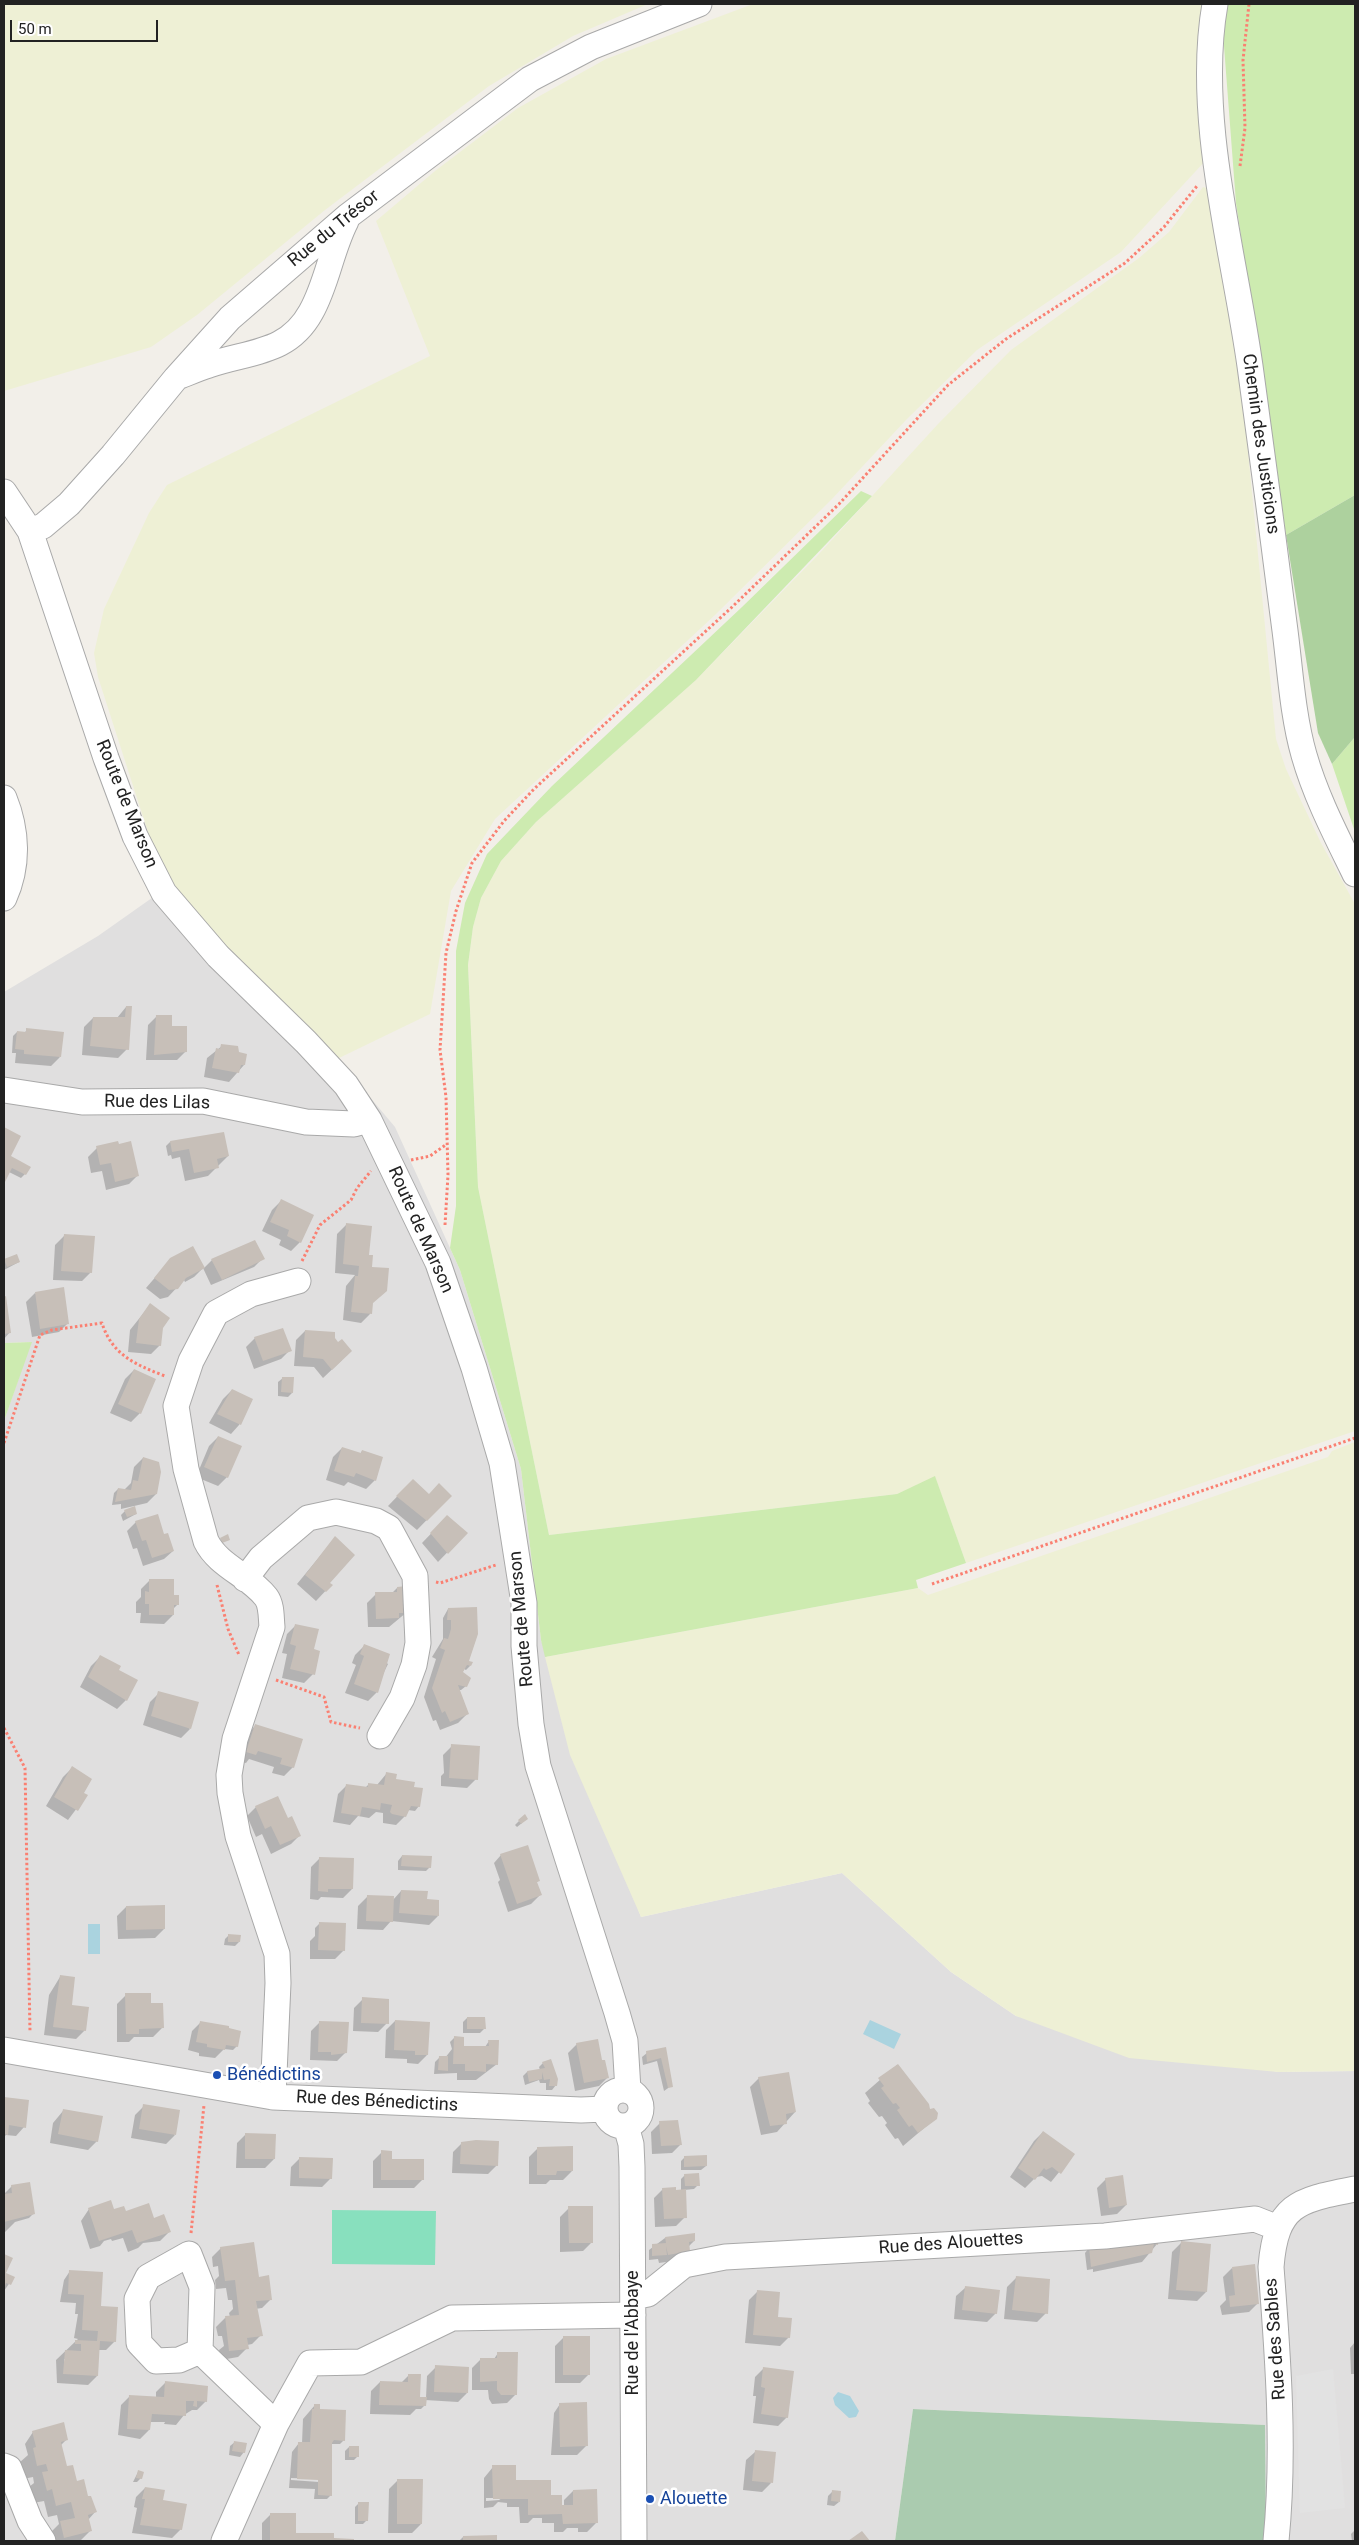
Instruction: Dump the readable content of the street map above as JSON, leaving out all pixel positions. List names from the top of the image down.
{
  "streets": {
    "street": [
      "Rue du Trésor",
      "Chemin des Justicions",
      "Route de Marson",
      "Rue des Lilas",
      "Rue des Bénedictins",
      "Rue des Alouettes",
      "Rue de l'Abbaye",
      "Rue des Sables"
    ]
  },
  "crossings": [
    ["Rue du Trésor", "Route de Marson"],
    ["Route de Marson", "Rue des Lilas"],
    ["Route de Marson", "Rue des Bénedictins"],
    ["Route de Marson", "Rue de l'Abbaye"],
    ["Rue des Bénedictins", "Rue de l'Abbaye"],
    ["Rue des Alouettes", "Rue de l'Abbaye"],
    ["Rue des Alouettes", "Rue des Sables"]
  ],
  "places": ["Bénédictins", "Alouette"],
  "scale_bar": "50 m"
}
